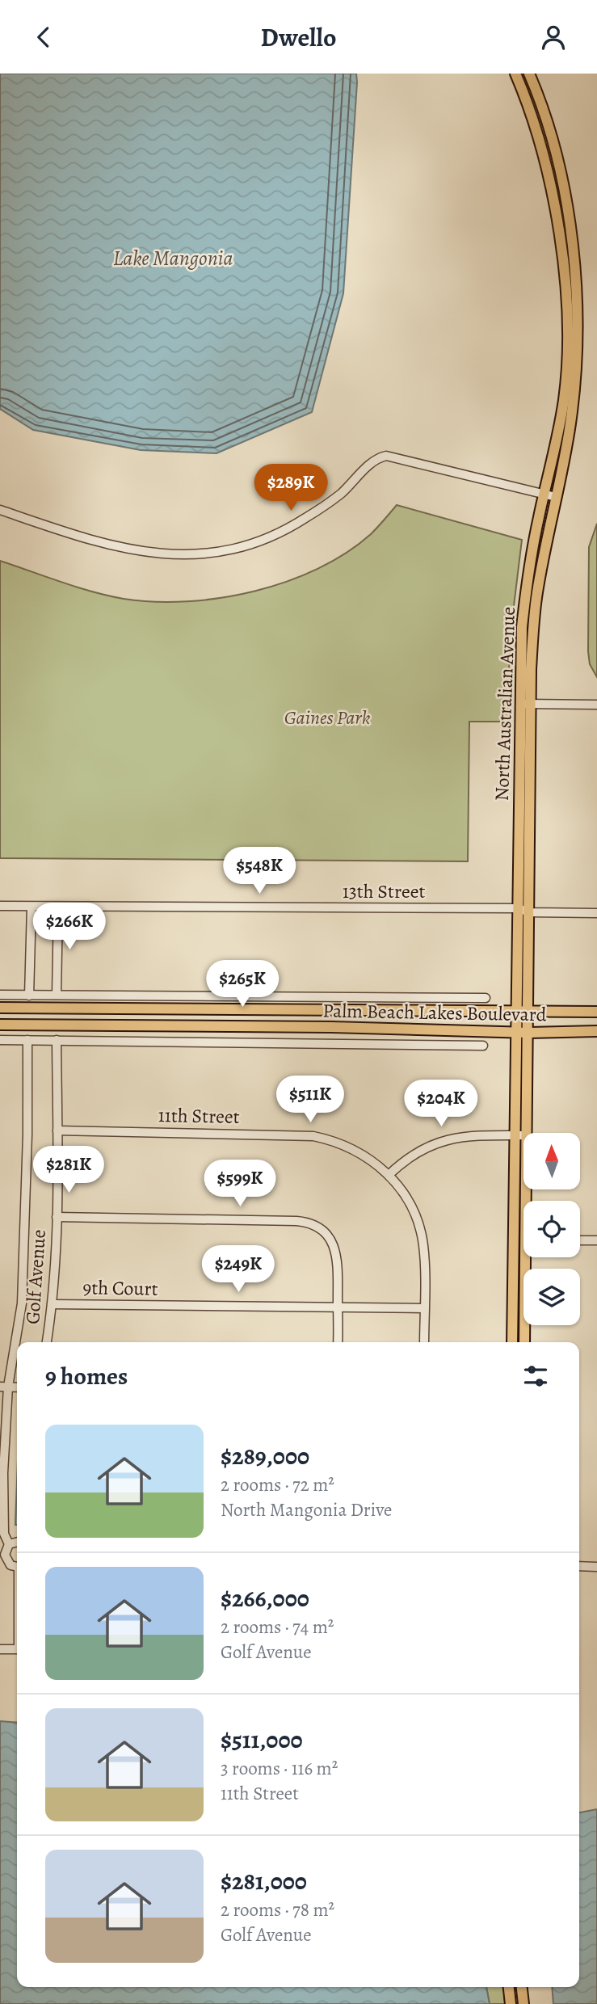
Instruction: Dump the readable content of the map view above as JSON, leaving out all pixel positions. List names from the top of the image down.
{
  "streets": {
    "main road": ["North Australian Avenue", "Palm Beach Lakes Boulevard"],
    "street": [
      "13th Street",
      "11th Street",
      "Golf Avenue",
      "9th Court"
    ]
  },
  "crossings": [
    ["North Australian Avenue", "13th Street"],
    ["North Australian Avenue", "Palm Beach Lakes Boulevard"],
    ["11th Street", "Golf Avenue"],
    ["11th Street", "9th Court"],
    ["Golf Avenue", "9th Court"]
  ],
  "water": ["Lake Mangonia"],
  "parks": ["Gaines Park"],
  "north": "top",
  "page": {
    "header": "Dwello",
    "price": [
      "$289K",
      "$548K",
      "$266K",
      "$265K",
      "$511K",
      "$204K",
      "$281K",
      "$599K",
      "$249K"
    ],
    "heading": "9 homes",
    "list": [
      {
        "name": "$289,000",
        "note": "2 rooms · 72 m² · North Mangonia Drive"
      },
      {
        "name": "$266,000",
        "note": "2 rooms · 74 m² · Golf Avenue"
      },
      {
        "name": "$511,000",
        "note": "3 rooms · 116 m² · 11th Street"
      },
      {
        "name": "$281,000",
        "note": "2 rooms · 78 m² · Golf Avenue"
      }
    ]
  }
}
